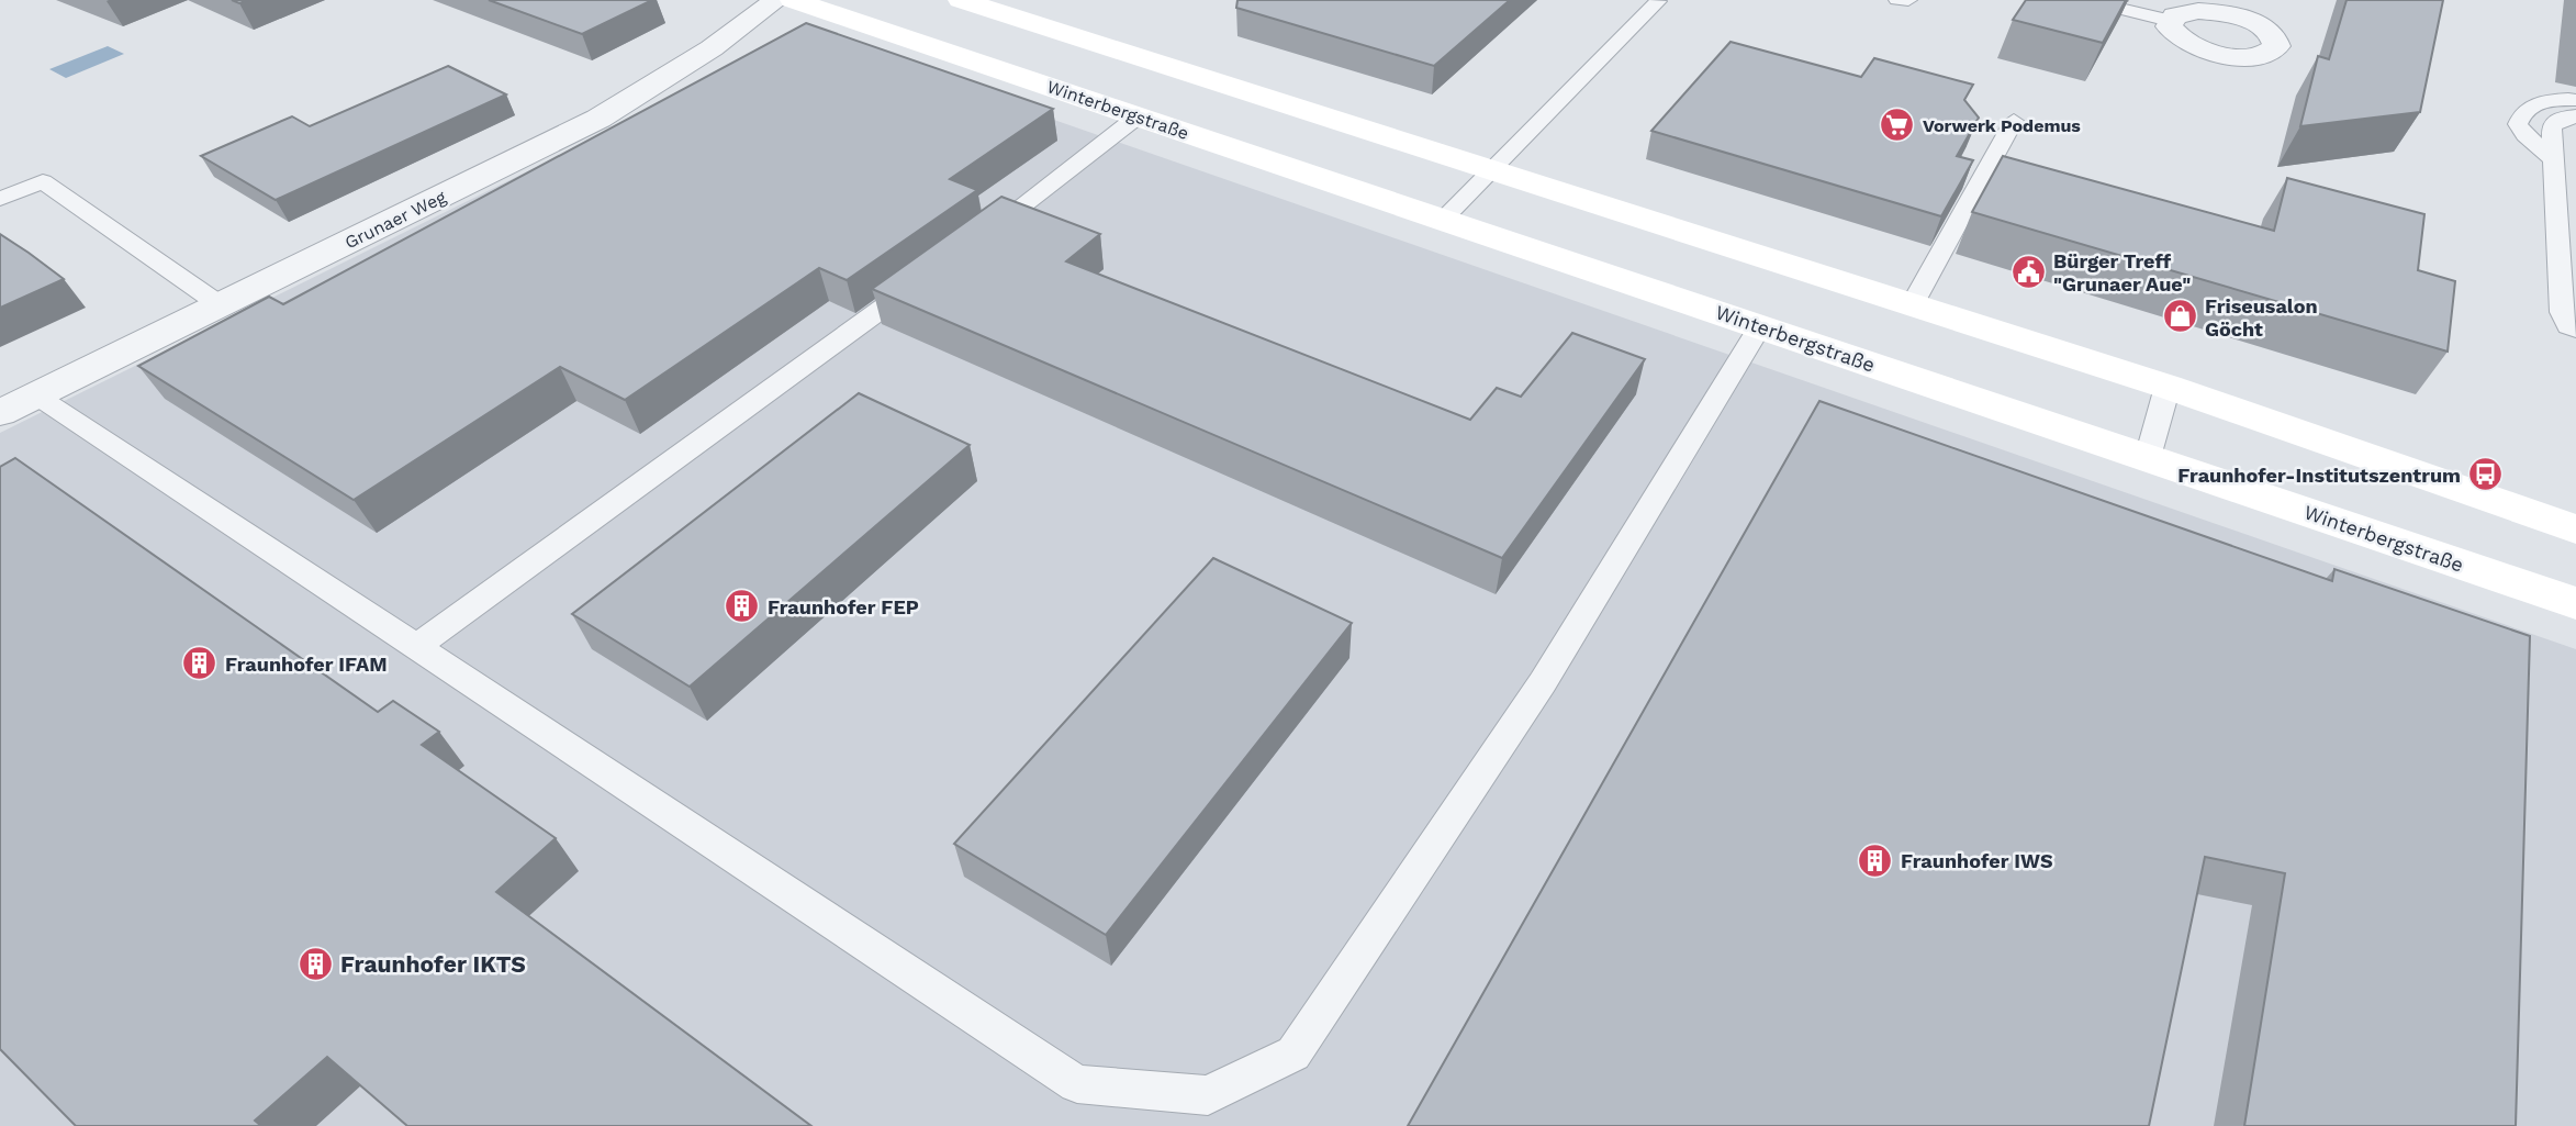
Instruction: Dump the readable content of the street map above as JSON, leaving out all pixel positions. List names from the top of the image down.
{
  "streets": {
    "main road": ["Winterbergstraße"],
    "street": ["Grunaer Weg"]
  },
  "places": {
    "supermarket": ["Vorwerk Podemus"],
    "public building": ["Bürger Treff \"Grunaer Aue\""],
    "shop": ["Friseusalon Göcht"],
    "bus stop": ["Fraunhofer-Institutszentrum"],
    "building": [
      "Fraunhofer FEP",
      "Fraunhofer IFAM",
      "Fraunhofer IWS",
      "Fraunhofer IKTS"
    ]
  }
}
